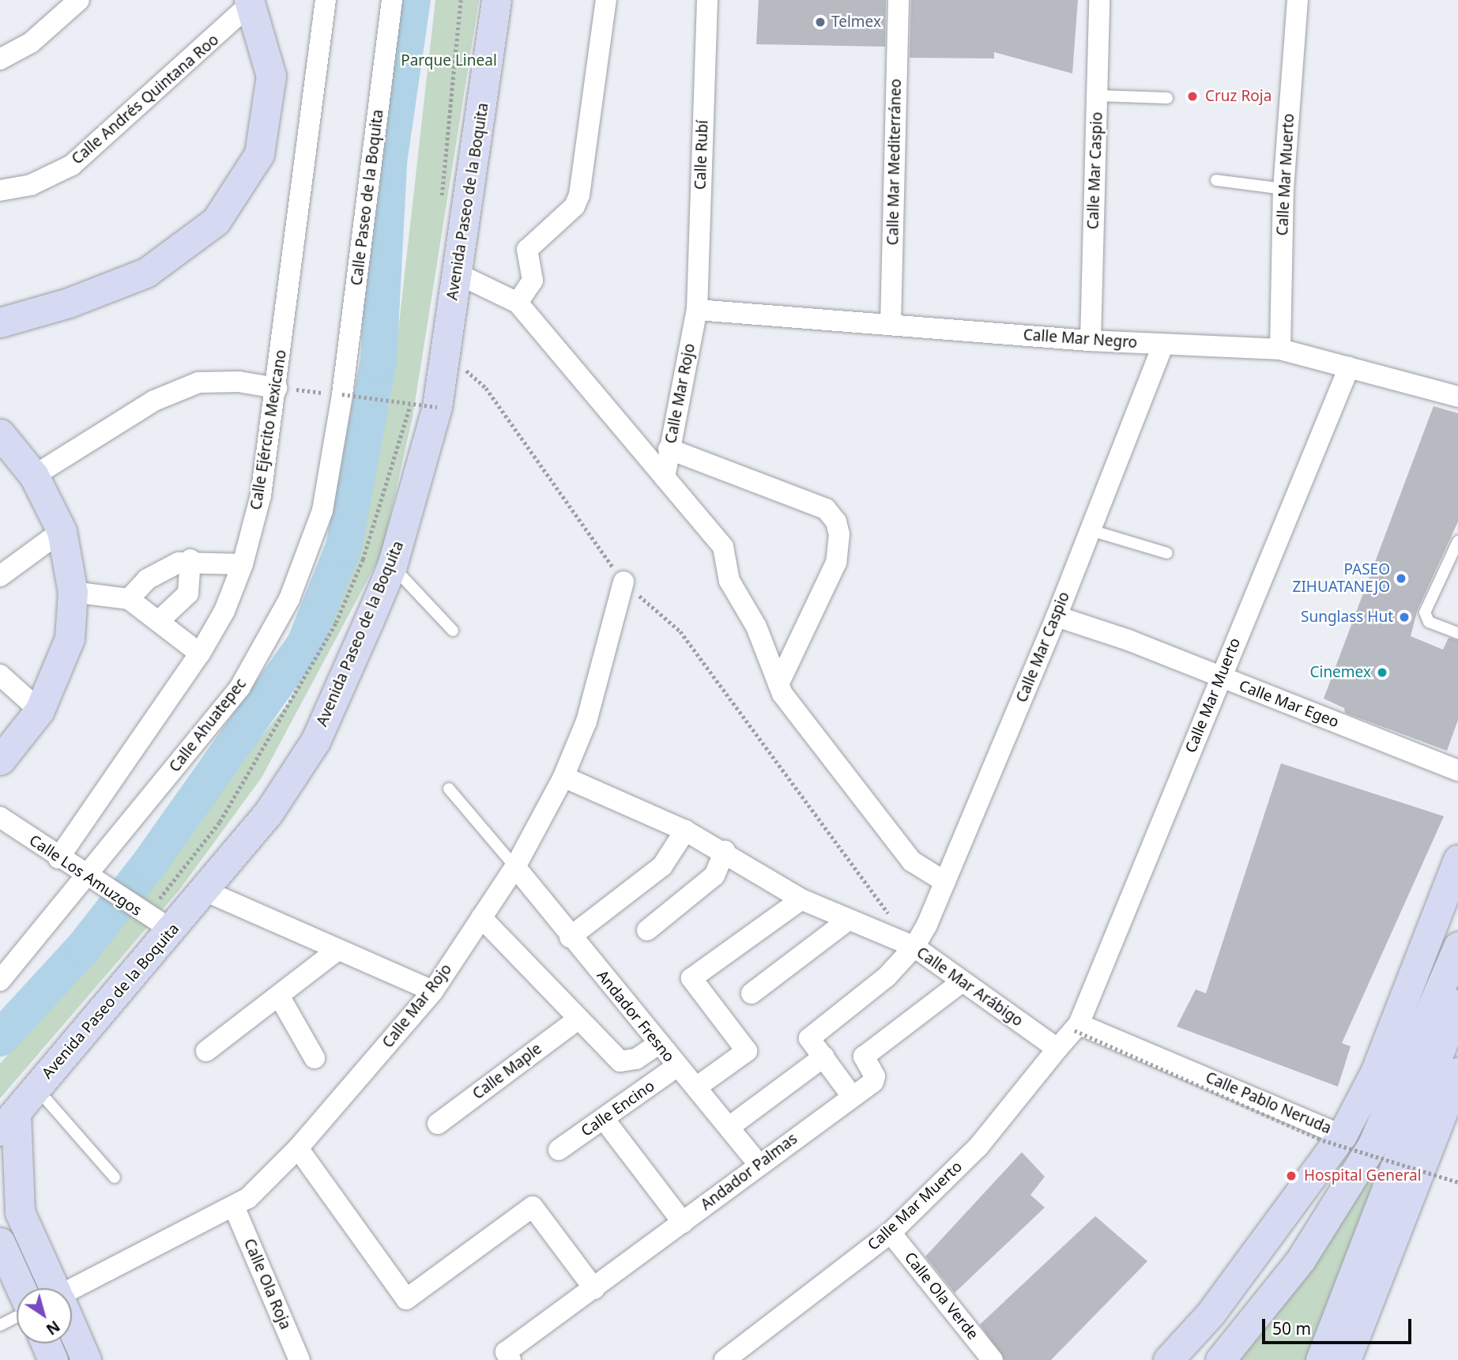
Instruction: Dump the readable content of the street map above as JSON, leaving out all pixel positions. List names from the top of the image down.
{
  "streets": {
    "main road": ["Avenida Paseo de la Boquita"],
    "street": [
      "Calle Andrés Quintana Roo",
      "Calle Rubí",
      "Calle Mar Mediterráneo",
      "Calle Mar Caspio",
      "Calle Mar Muerto",
      "Calle Paseo de la Boquita",
      "Calle Mar Negro",
      "Calle Mar Rojo",
      "Calle Ejército Mexicano",
      "Calle Mar Egeo",
      "Calle Ahuatepec",
      "Calle Los Amuzgos",
      "Calle Mar Arábigo",
      "Andador Fresno",
      "Calle Maple",
      "Calle Encino",
      "Andador Palmas",
      "Calle Ola Roja",
      "Calle Ola Verde"
    ],
    "path": ["Calle Pablo Neruda"]
  },
  "crossings": [
    ["Calle Rubí", "Calle Mar Negro"],
    ["Calle Rubí", "Calle Mar Rojo"],
    ["Calle Mar Mediterráneo", "Calle Mar Negro"],
    ["Calle Mar Caspio", "Calle Mar Negro"],
    ["Calle Mar Caspio", "Calle Mar Egeo"],
    ["Calle Mar Caspio", "Calle Mar Arábigo"],
    ["Calle Mar Muerto", "Calle Mar Negro"],
    ["Calle Mar Muerto", "Calle Mar Egeo"],
    ["Calle Mar Muerto", "Calle Mar Arábigo"],
    ["Calle Mar Muerto", "Calle Pablo Neruda"],
    ["Calle Mar Muerto", "Calle Ola Verde"],
    ["Calle Paseo de la Boquita", "Calle Ahuatepec"],
    ["Avenida Paseo de la Boquita", "Calle Los Amuzgos"],
    ["Calle Mar Negro", "Calle Mar Rojo"],
    ["Calle Mar Rojo", "Calle Mar Arábigo"],
    ["Calle Mar Rojo", "Andador Fresno"],
    ["Calle Mar Rojo", "Calle Ola Roja"],
    ["Calle Ejército Mexicano", "Calle Los Amuzgos"],
    ["Calle Ahuatepec", "Calle Los Amuzgos"],
    ["Calle Mar Arábigo", "Andador Palmas"],
    ["Andador Fresno", "Calle Encino"],
    ["Andador Fresno", "Andador Palmas"]
  ],
  "parks": ["Parque Lineal"],
  "places": [
    "Telmex",
    "Cruz Roja",
    "PASEO ZIHUATANEJO",
    "Sunglass Hut",
    "Cinemex",
    "Hospital General"
  ],
  "scale_bar": "50 m",
  "north": "bottom right"
}
